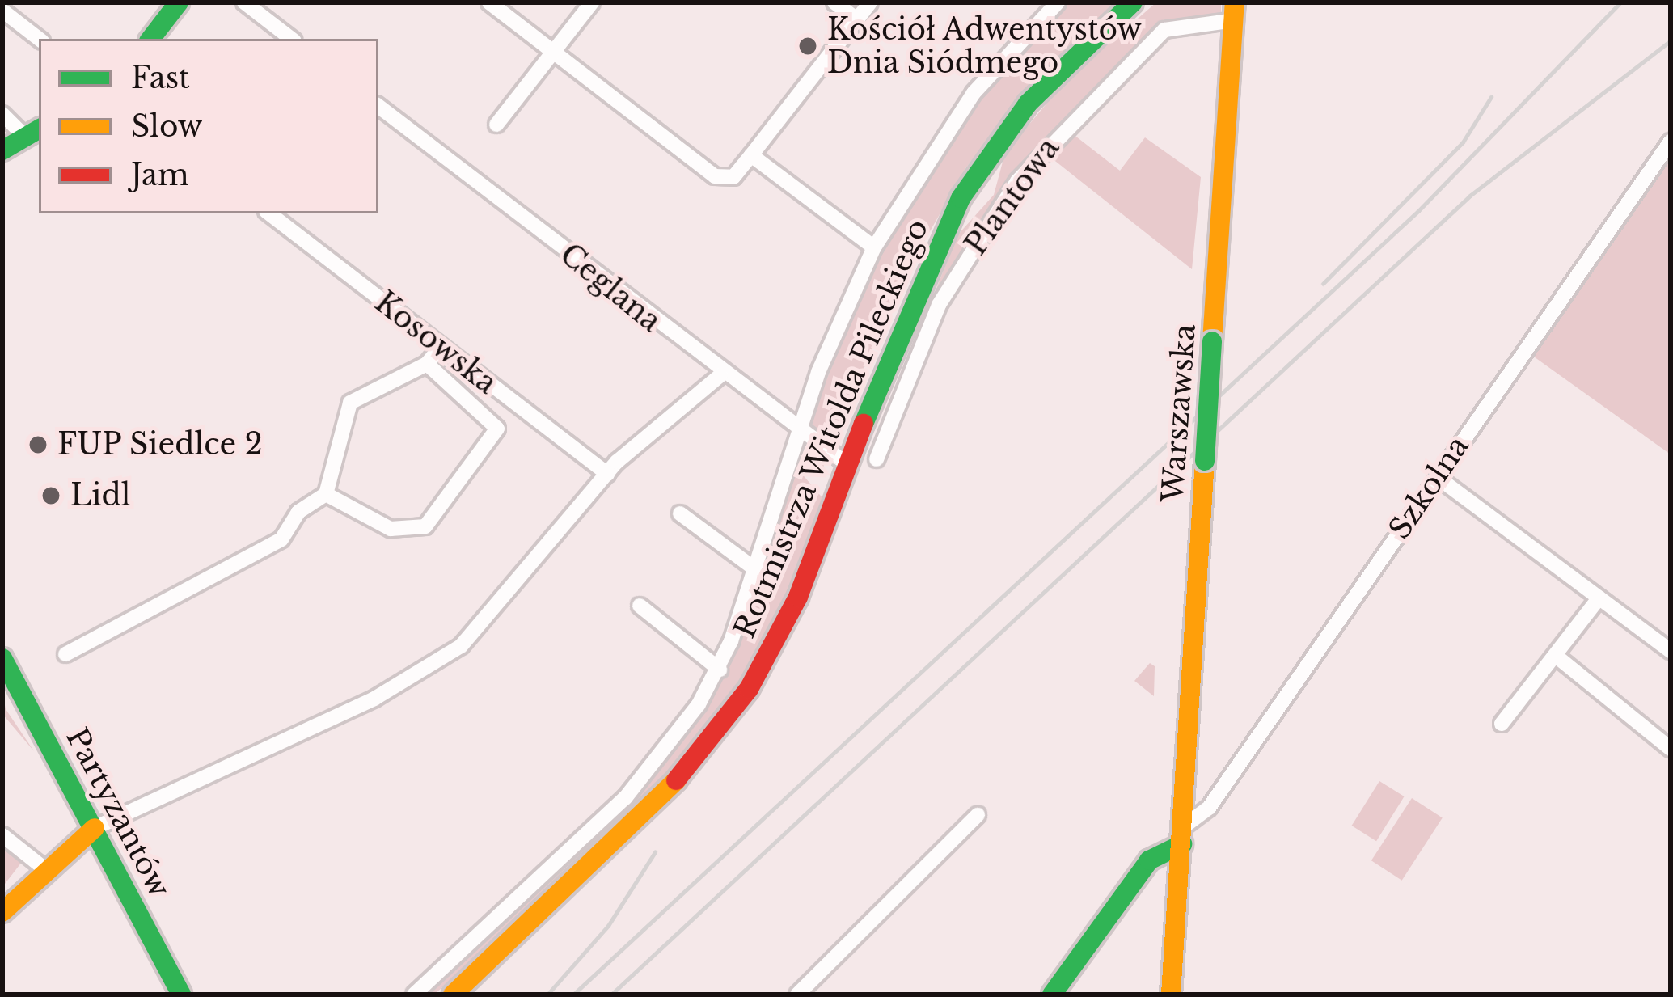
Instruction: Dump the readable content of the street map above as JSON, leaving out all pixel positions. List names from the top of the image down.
{
  "streets": {
    "main road": ["Warszawska", "Rotmistrza Witolda Pileckiego", "Partyzantów"],
    "street": [
      "Plantowa",
      "Ceglana",
      "Kosowska",
      "Szkolna"
    ]
  },
  "crossings": [
    ["Plantowa", "Warszawska"],
    ["Ceglana", "Rotmistrza Witolda Pileckiego"],
    ["Warszawska", "Szkolna"]
  ],
  "places": ["Kościół Adwentystów Dnia Siódmego", "FUP Siedlce 2", "Lidl"],
  "legend": ["Fast", "Slow", "Jam"]
}
